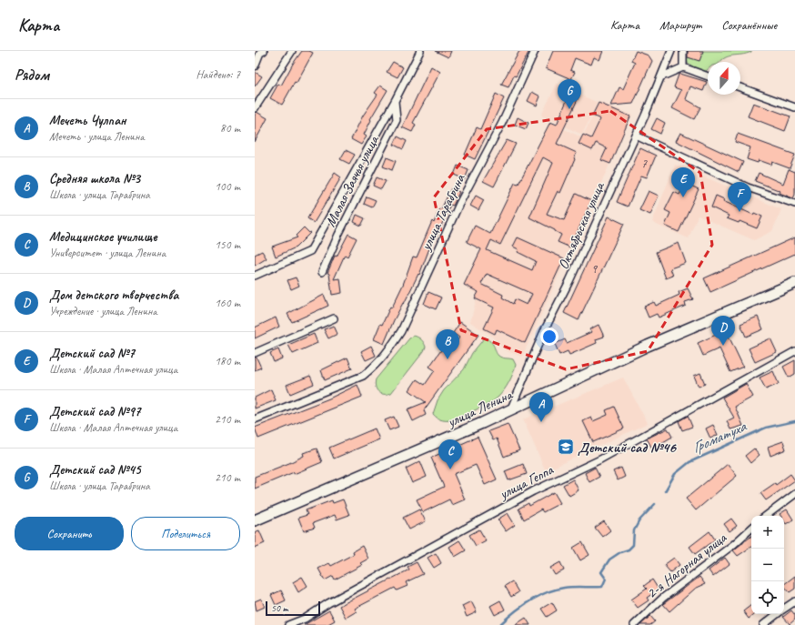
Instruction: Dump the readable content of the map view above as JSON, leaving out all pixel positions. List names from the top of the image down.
{
  "streets": {
    "main road": ["улица Ленина"],
    "street": [
      "Малая Заячья улица",
      "улица Тарабрина",
      "Октябрьская улица",
      "улица Геппа",
      "2-я Нагорная улица"
    ]
  },
  "crossings": [
    ["Октябрьская улица", "улица Ленина"]
  ],
  "water": ["Громатуха"],
  "places": {
    "school or university": ["Детский сад №46"]
  },
  "house_numbers": ["7", "9"],
  "scale_bar": "50 m",
  "north": "top",
  "page": {
    "header": "Карта",
    "nav": ["Карта", "Маршрут", "Сохранённые"],
    "heading": ["Рядом", "Найдено: 7"],
    "pins": [
      "G",
      "E",
      "F",
      "D",
      "B",
      "A",
      "C"
    ],
    "list": [
      {
        "mark": "A",
        "name": "Мечеть Чулпан",
        "note": "Мечеть · улица Ленина",
        "value": "80 m"
      },
      {
        "mark": "B",
        "name": "Средняя школа №3",
        "note": "Школа · улица Тарабрина",
        "value": "100 m"
      },
      {
        "mark": "C",
        "name": "Медицинское училище",
        "note": "Университет · улица Ленина",
        "value": "150 m"
      },
      {
        "mark": "D",
        "name": "Дом детского творчества",
        "note": "Учреждение · улица Ленина",
        "value": "160 m"
      },
      {
        "mark": "E",
        "name": "Детский сад №7",
        "note": "Школа · Малая Аптечная улица",
        "value": "180 m"
      },
      {
        "mark": "F",
        "name": "Детский сад №97",
        "note": "Школа · Малая Аптечная улица",
        "value": "210 m"
      },
      {
        "mark": "G",
        "name": "Детский сад №45",
        "note": "Школа · улица Тарабрина",
        "value": "210 m"
      }
    ],
    "buttons": ["Сохранить", "Поделиться"],
    "map_buttons": ["+", "−"],
    "scale": "50 m"
  }
}
